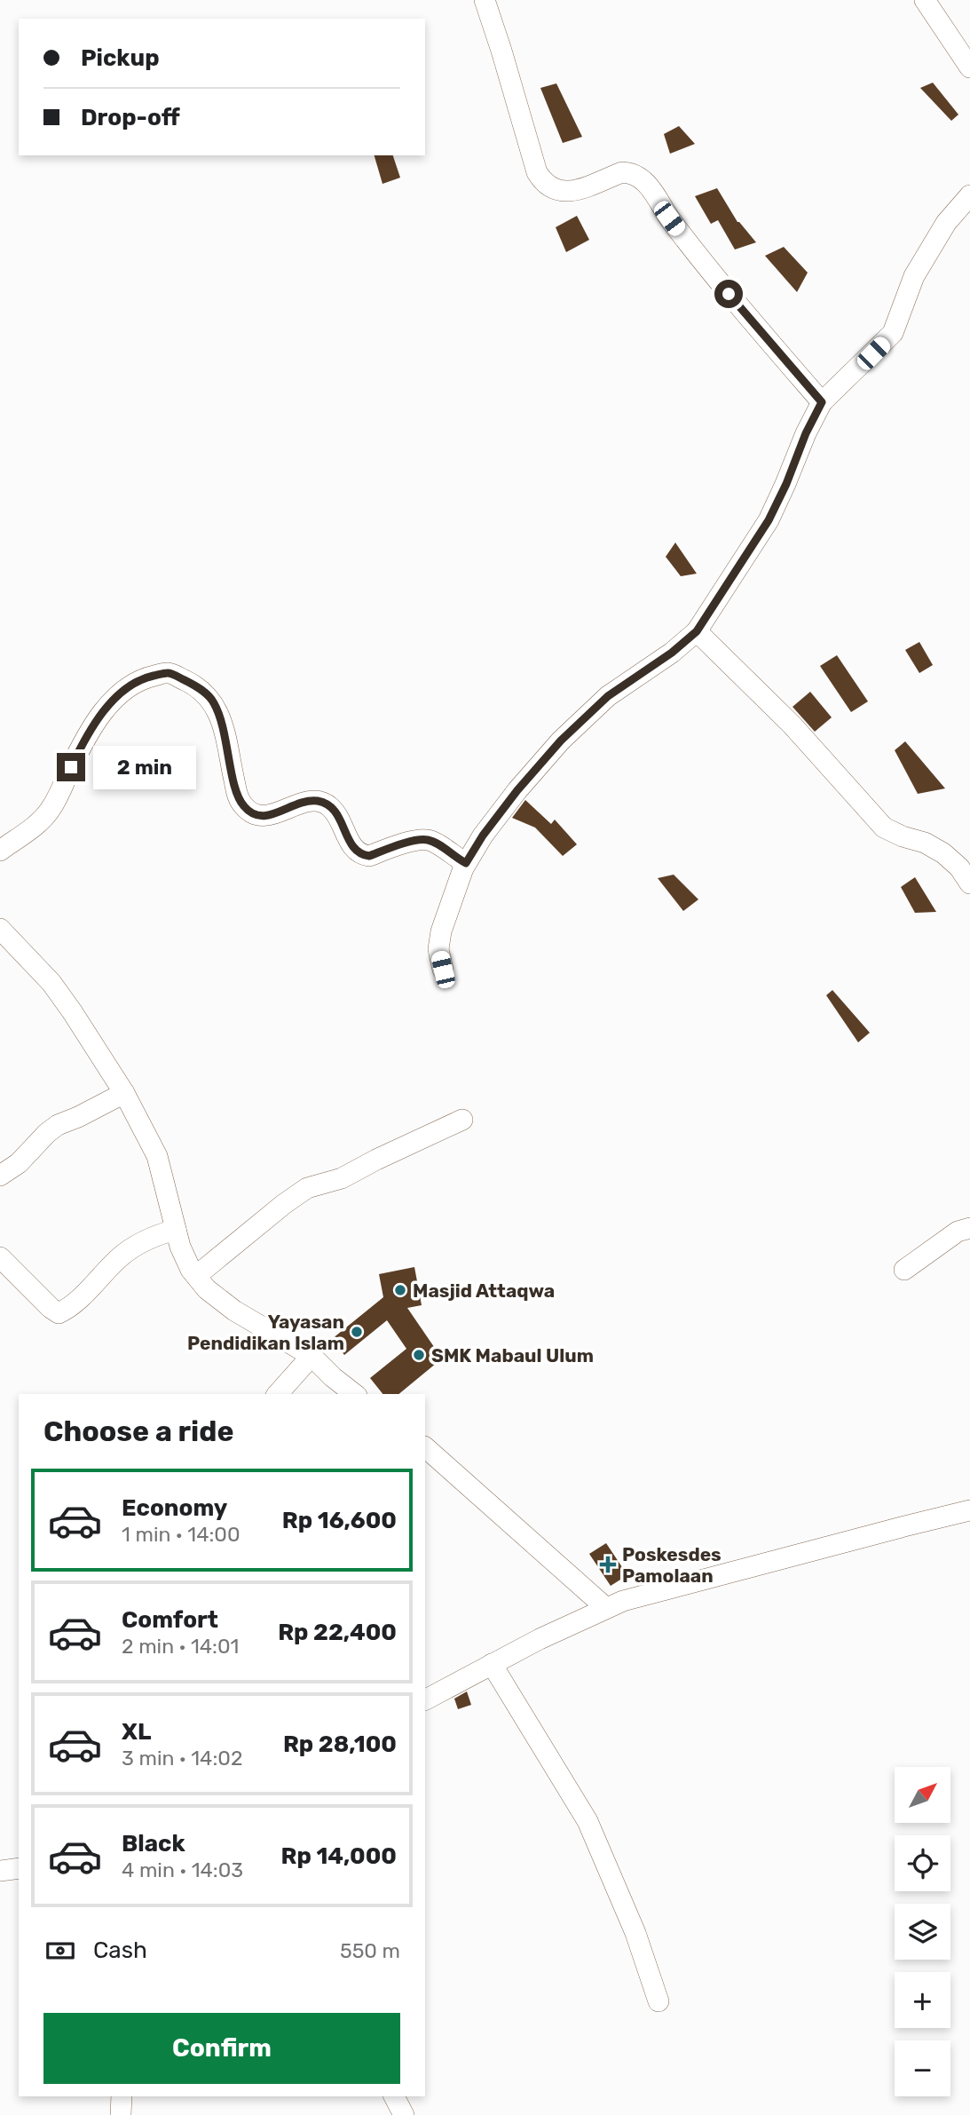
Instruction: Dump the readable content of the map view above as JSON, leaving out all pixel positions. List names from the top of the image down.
{
  "places": {
    "other": ["Masjid Attaqwa", "Yayasan Pendidikan Islam", "SMK Mabaul Ulum"],
    "health": ["Poskesdes Pamolaan"]
  },
  "north": "top right",
  "page": {
    "banner": ["Pickup", "Drop-off"],
    "bubble": "2 min",
    "heading": "Choose a ride",
    "list": [
      {
        "name": "Economy",
        "note": "1 min · 14:00",
        "value": "Rp 16,600"
      },
      {
        "name": "Comfort",
        "note": "2 min · 14:01",
        "value": "Rp 22,400"
      },
      {
        "name": "XL",
        "note": "3 min · 14:02",
        "value": "Rp 28,100"
      },
      {
        "name": "Black",
        "note": "4 min · 14:03",
        "value": "Rp 14,000"
      }
    ],
    "map_buttons": ["+", "−"],
    "pay": ["Cash", "550 m"],
    "buttons": "Confirm"
  }
}
